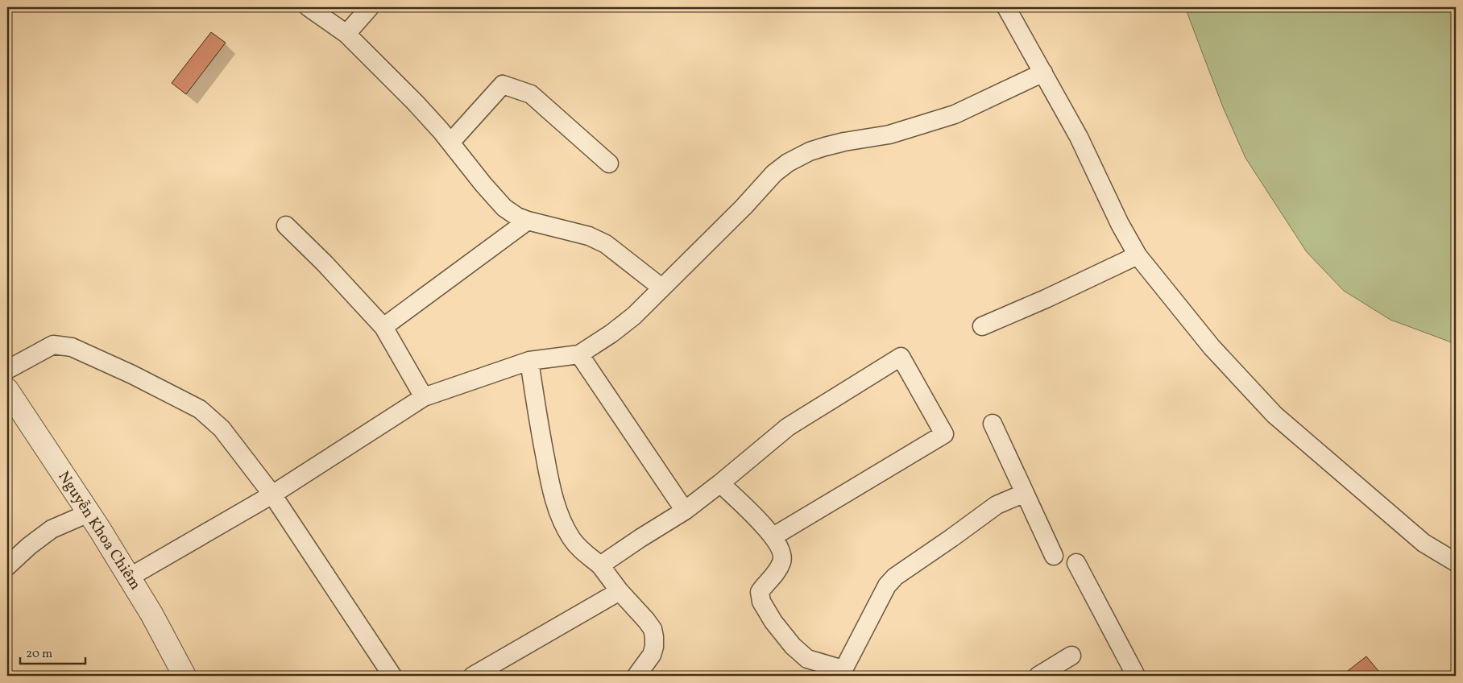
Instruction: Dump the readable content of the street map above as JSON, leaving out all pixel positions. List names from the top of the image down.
{
  "streets": {
    "street": ["Nguyễn Khoa Chiêm"]
  },
  "scale_bar": "20 m"
}
